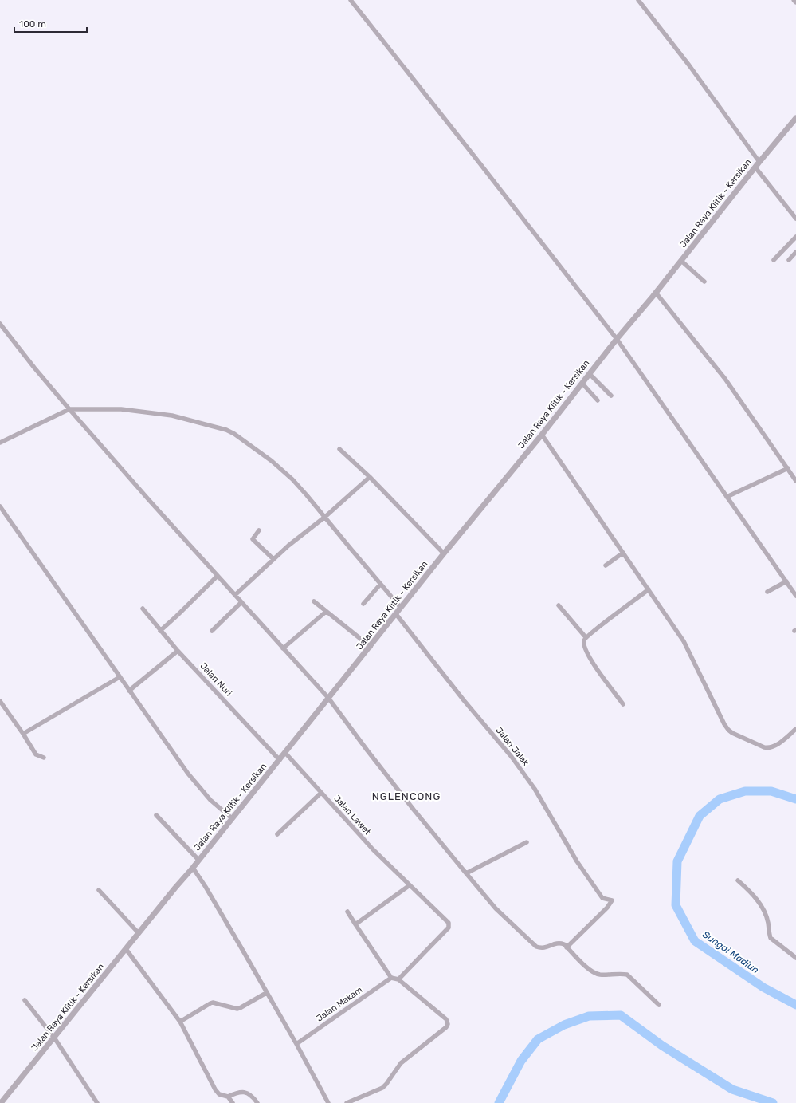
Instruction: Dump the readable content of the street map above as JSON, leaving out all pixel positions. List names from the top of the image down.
{
  "streets": {
    "street": [
      "Jalan Raya Klitik - Kersikan",
      "Jalan Nuri",
      "Jalan Jalak",
      "Jalan Lawet",
      "Jalan Makam"
    ]
  },
  "crossings": [
    ["Jalan Raya Klitik - Kersikan", "Jalan Nuri"],
    ["Jalan Raya Klitik - Kersikan", "Jalan Jalak"],
    ["Jalan Raya Klitik - Kersikan", "Jalan Lawet"]
  ],
  "districts": ["NGLENCONG"],
  "water": ["Sungai Madiun"],
  "scale_bar": "100 m"
}
